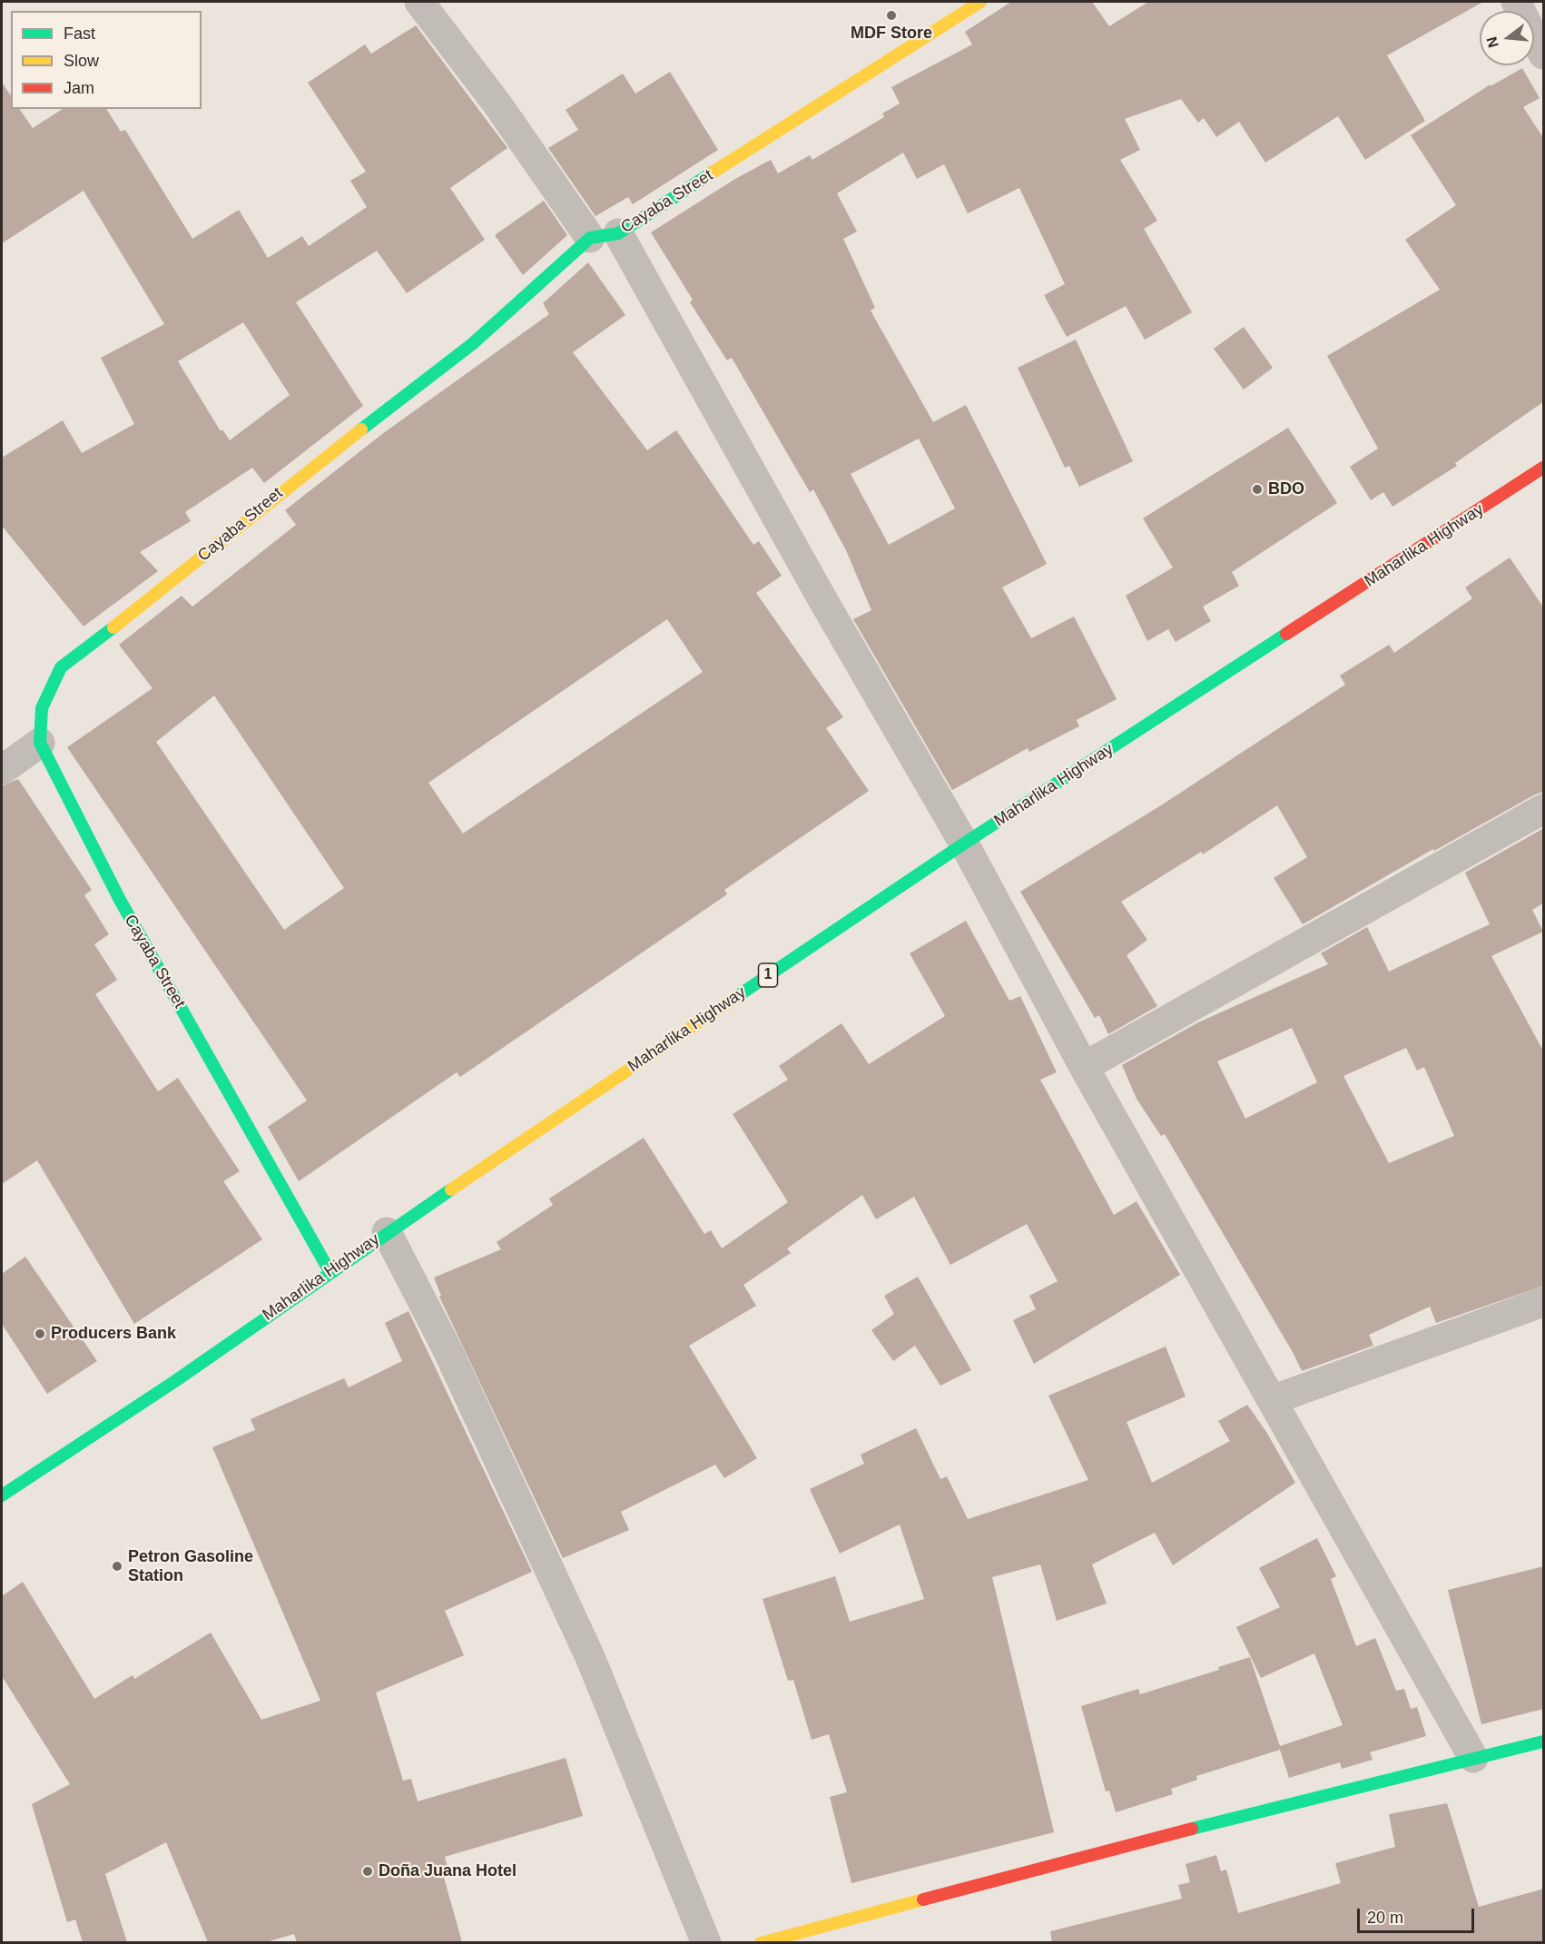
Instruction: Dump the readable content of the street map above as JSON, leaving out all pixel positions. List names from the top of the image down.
{
  "streets": {
    "street": ["Cayaba Street", "Maharlika Highway", "1"]
  },
  "crossings": [
    ["Cayaba Street", "Maharlika Highway"]
  ],
  "places": [
    "MDF Store",
    "BDO",
    "Producers Bank",
    "Petron Gasoline Station",
    "Doña Juana Hotel"
  ],
  "legend": ["Fast", "Slow", "Jam"],
  "scale_bar": "20 m",
  "north": "left"
}
